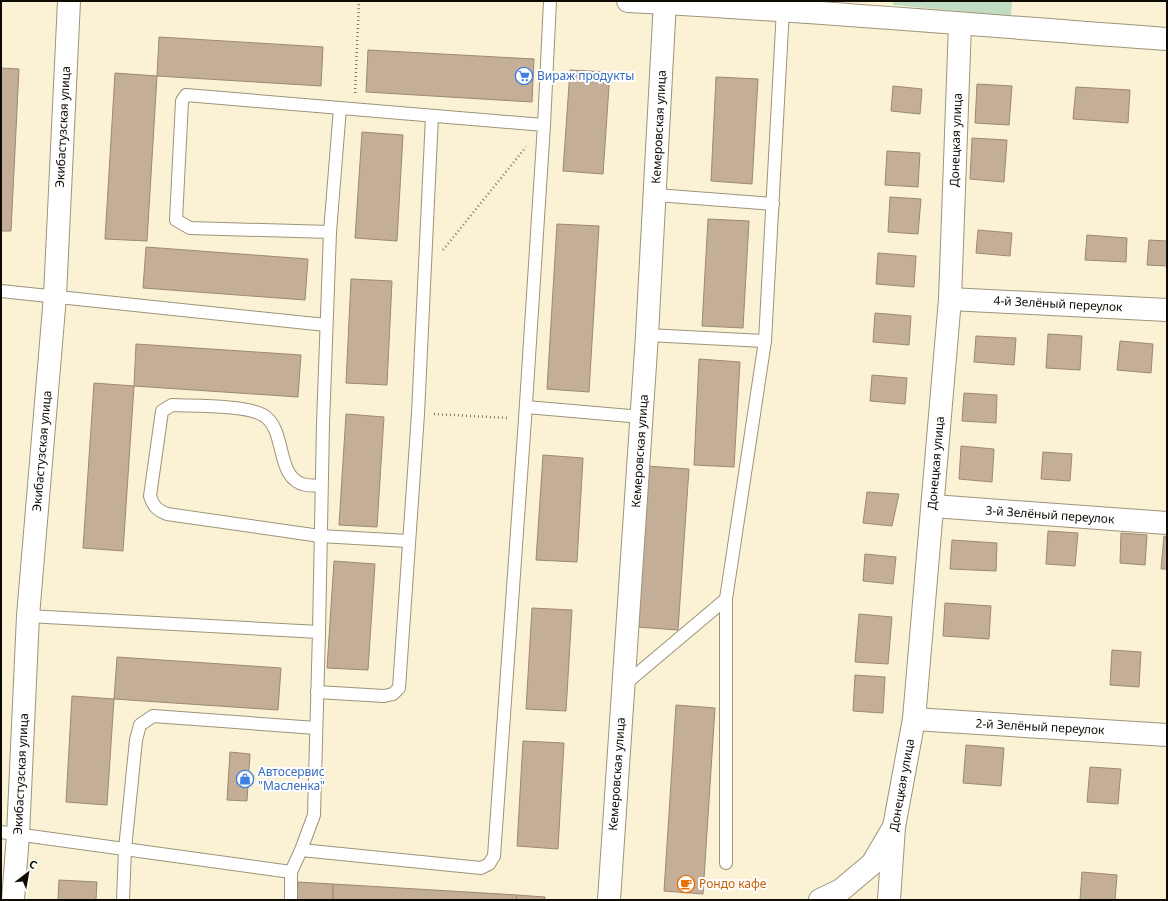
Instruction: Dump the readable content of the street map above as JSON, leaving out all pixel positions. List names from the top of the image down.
{
  "streets": {
    "street": [
      "Экибастузская улица",
      "Кемеровская улица",
      "Донецкая улица",
      "4-й Зелёный переулок",
      "3-й Зелёный переулок",
      "2-й Зелёный переулок"
    ]
  },
  "crossings": [
    ["Донецкая улица", "4-й Зелёный переулок"],
    ["Донецкая улица", "3-й Зелёный переулок"],
    ["Донецкая улица", "2-й Зелёный переулок"]
  ],
  "places": {
    "supermarket": ["Вираж продукты"],
    "shop": ["Автосервис \"Масленка\""],
    "cafe": ["Рондо кафе"]
  },
  "north": "top right"
}
